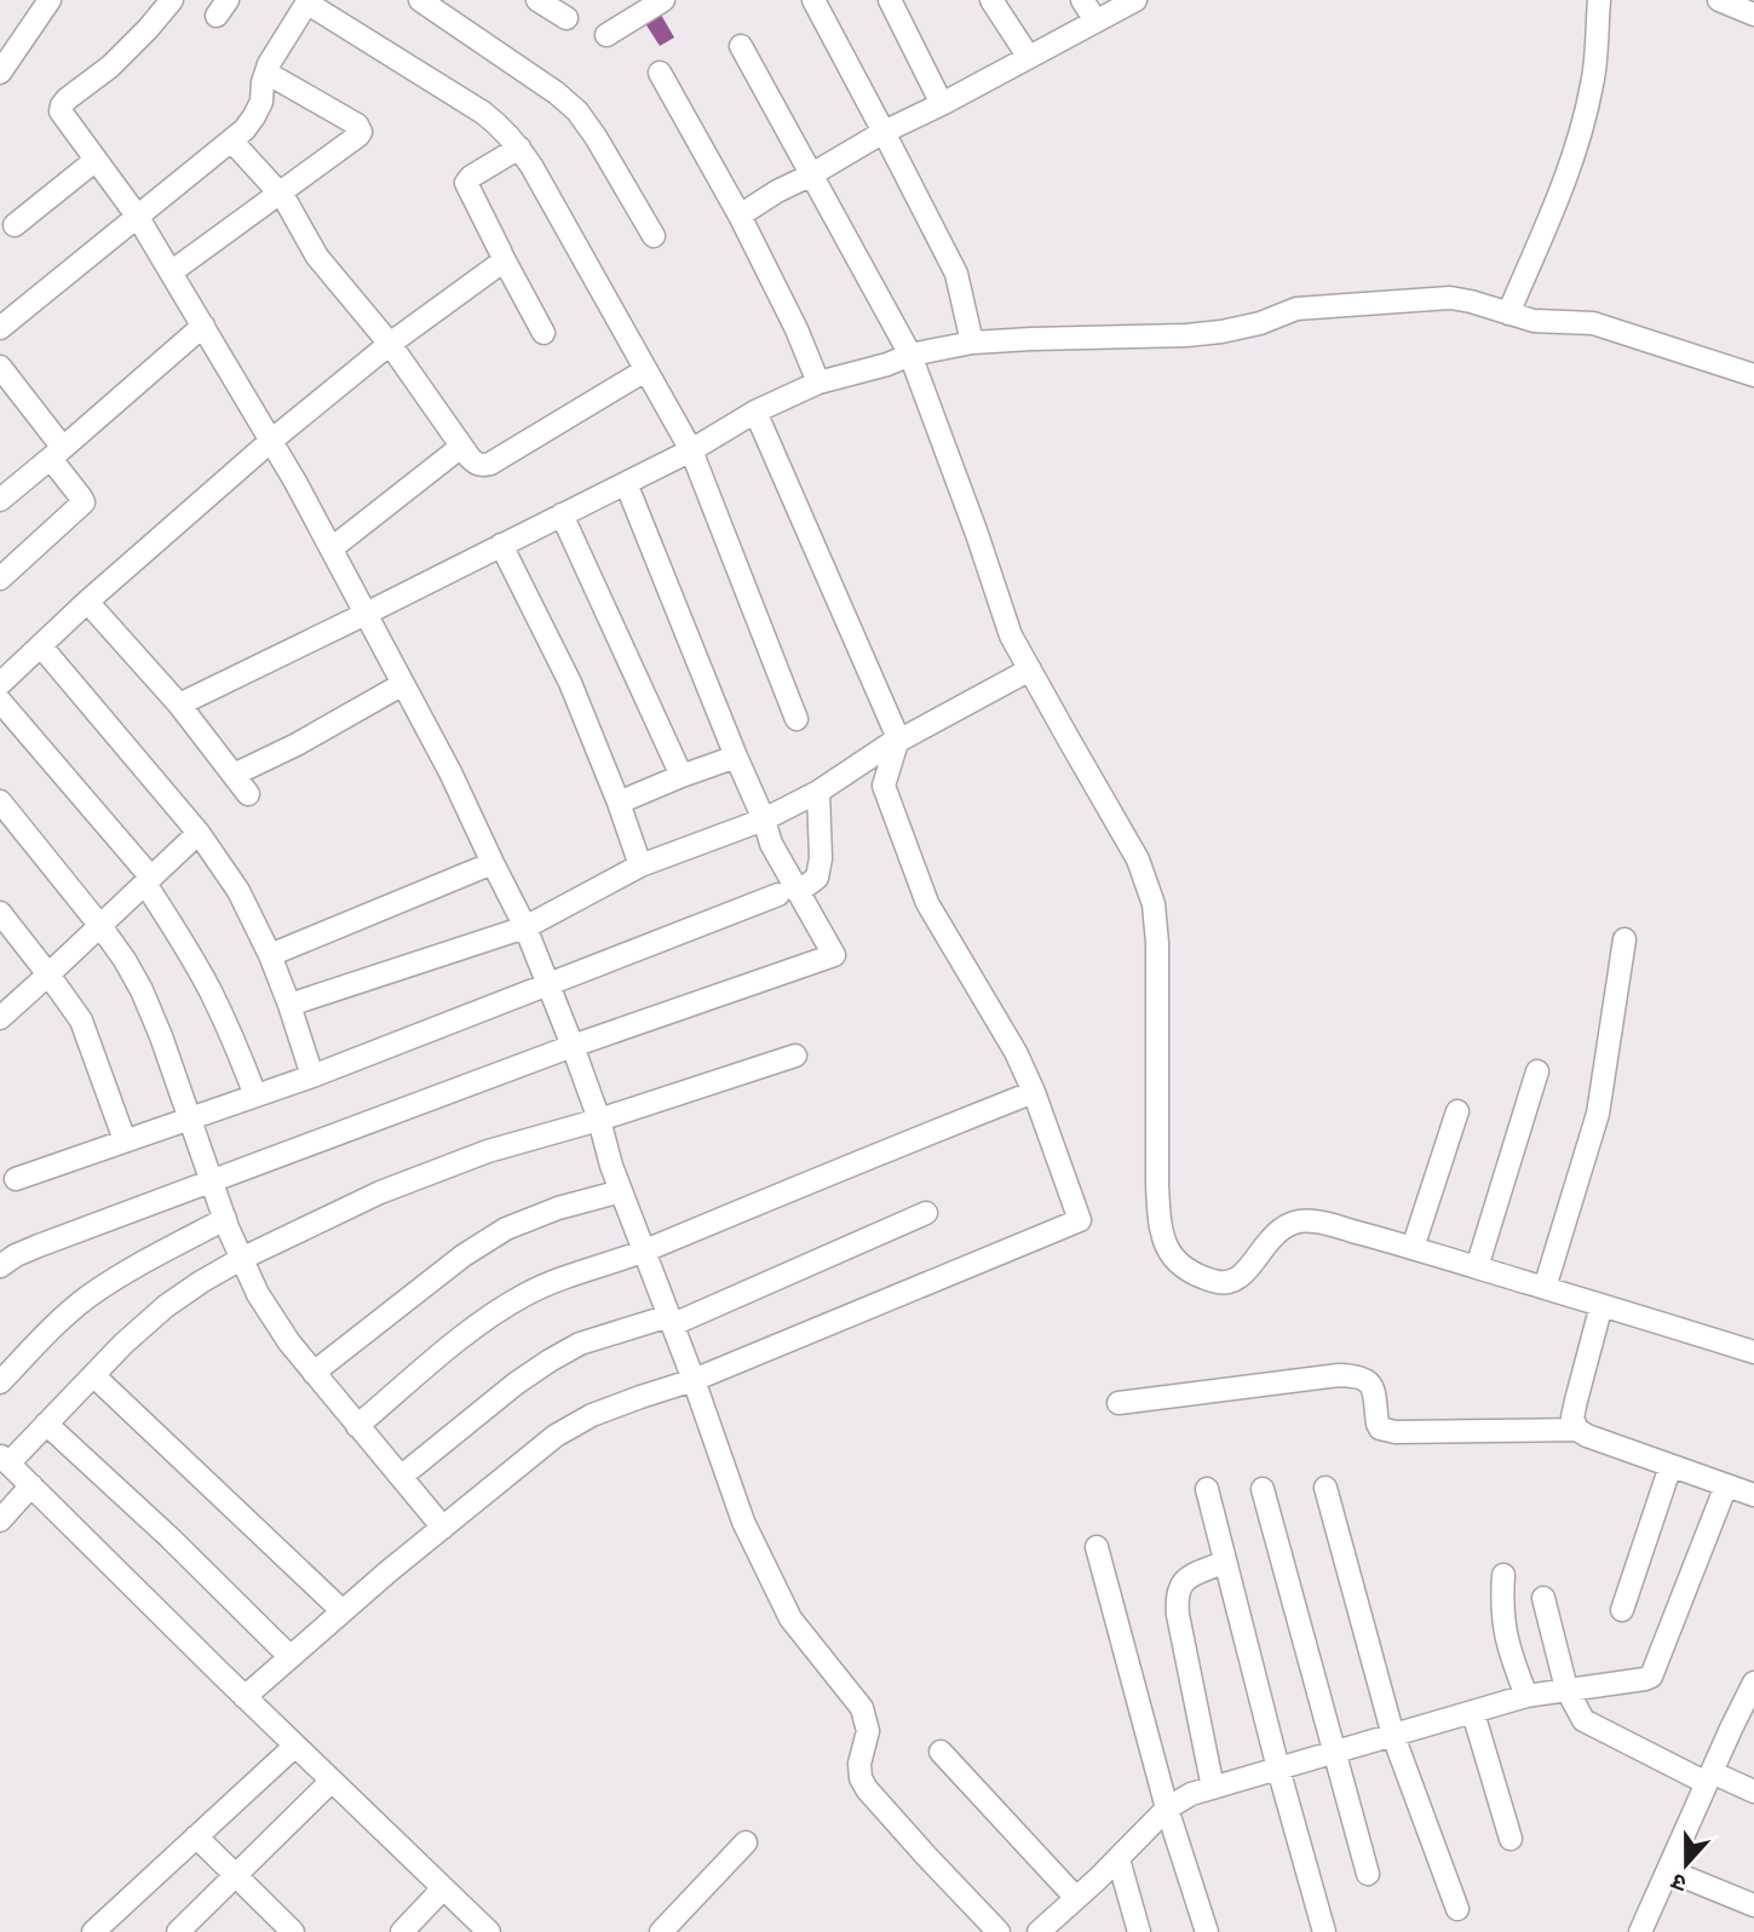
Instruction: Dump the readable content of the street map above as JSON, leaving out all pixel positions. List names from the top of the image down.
{
  "north": "bottom"
}
